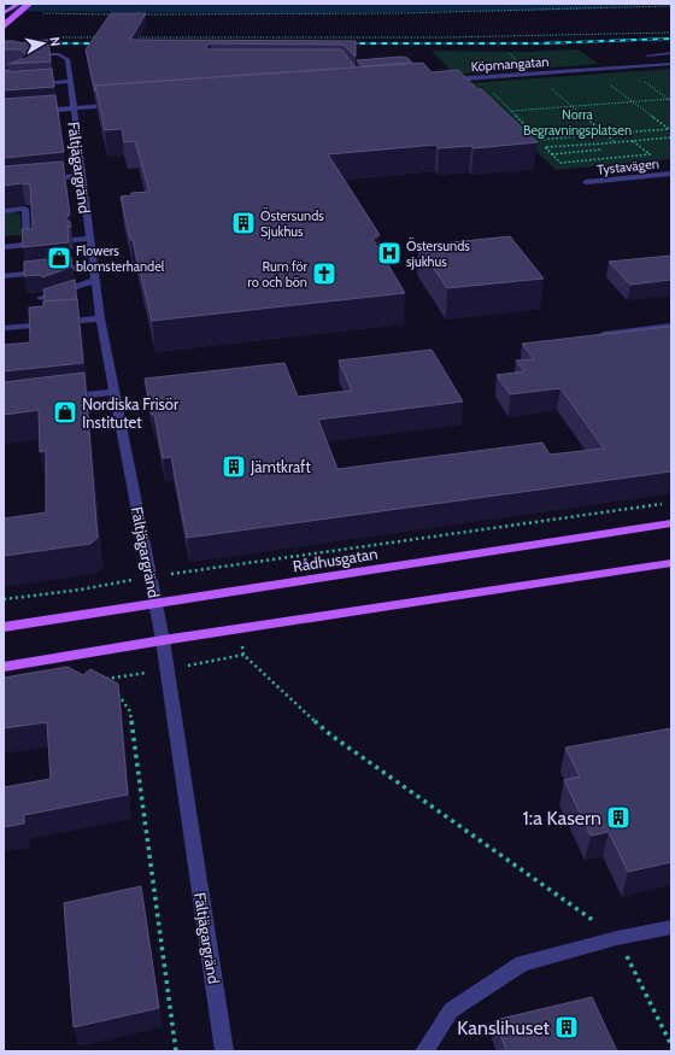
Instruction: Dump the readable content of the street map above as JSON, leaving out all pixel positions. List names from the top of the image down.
{
  "streets": {
    "main road": ["Rådhusgatan"],
    "street": ["Köpmangatan", "Tystavägen", "Fältjägargränd"]
  },
  "crossings": [
    ["Fältjägargränd", "Rådhusgatan"]
  ],
  "parks": ["Norra Begravningsplatsen"],
  "places": {
    "building": [
      "Östersunds Sjukhus",
      "Jämtkraft",
      "1:a Kasern",
      "Kanslihuset"
    ],
    "hospital": ["Östersunds sjukhus"],
    "shop": ["Flowers blomsterhandel", "Nordiska Frisör Institutet"],
    "church": ["Rum för ro och bön"]
  },
  "north": "right"
}
